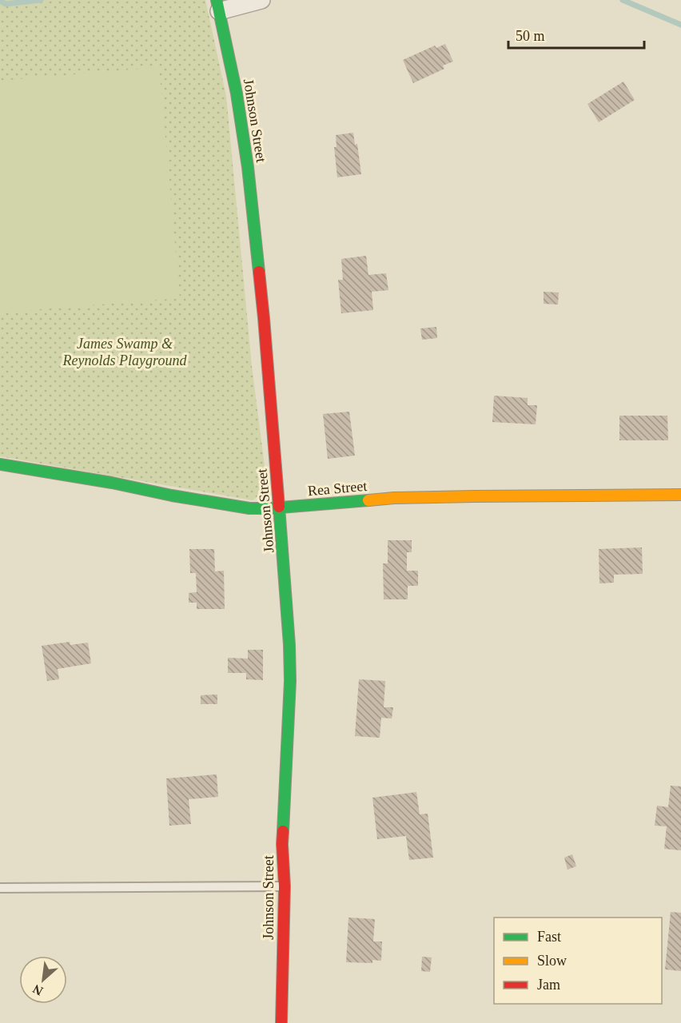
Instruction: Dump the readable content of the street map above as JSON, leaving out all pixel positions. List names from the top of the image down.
{
  "streets": {
    "street": ["Johnson Street", "Rea Street"]
  },
  "crossings": [
    ["Johnson Street", "Rea Street"]
  ],
  "parks": ["James Swamp & Reynolds Playground"],
  "legend": ["Fast", "Slow", "Jam"],
  "scale_bar": "50 m",
  "north": "bottom left"
}
